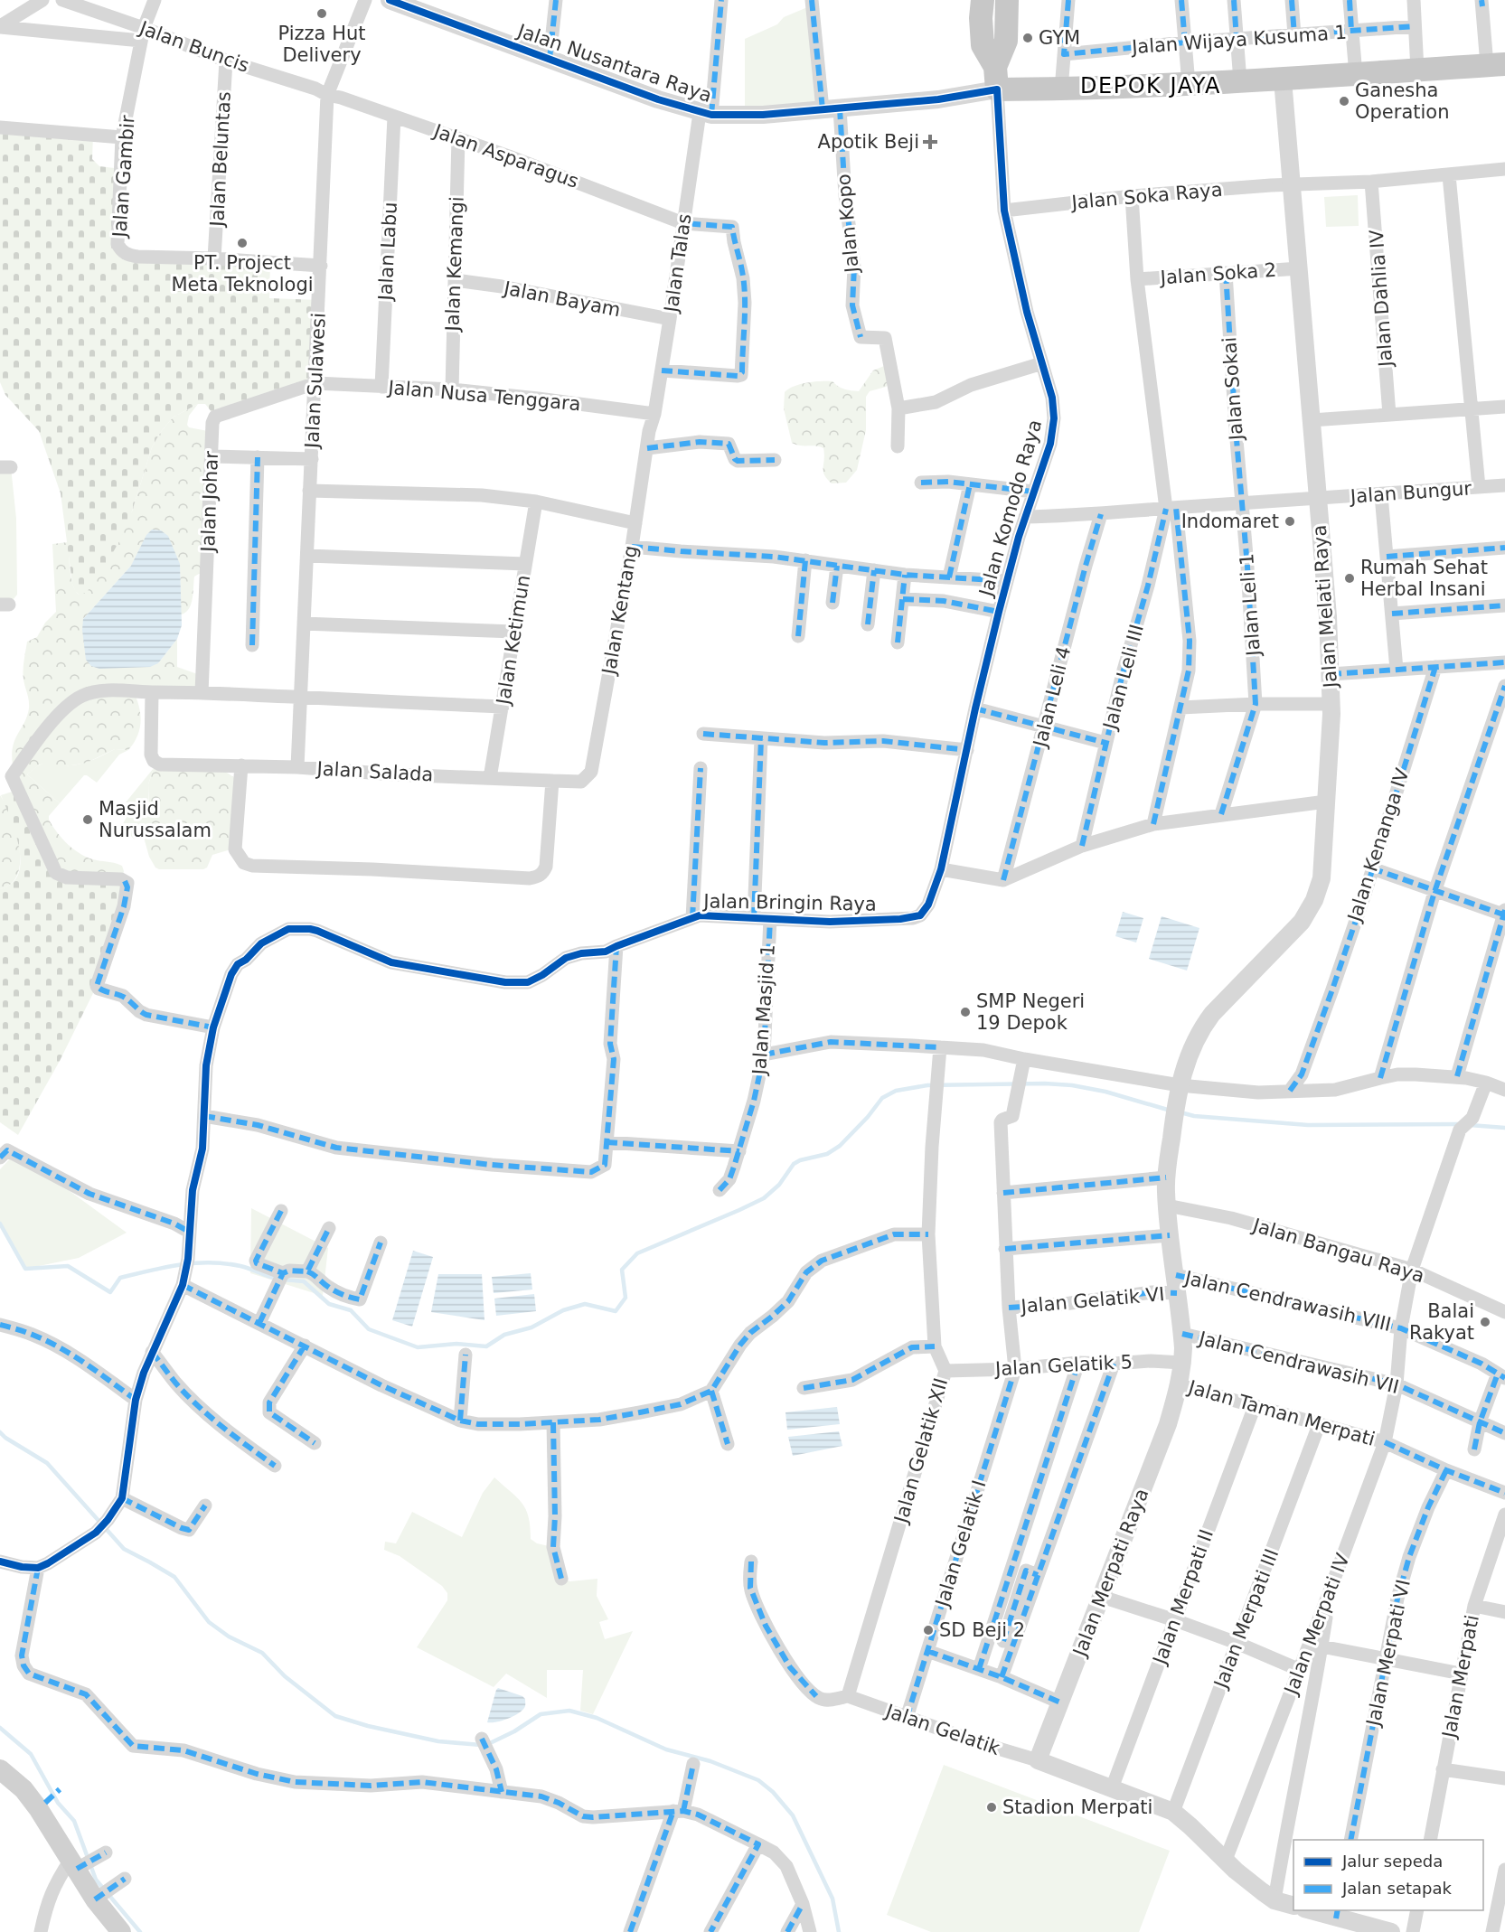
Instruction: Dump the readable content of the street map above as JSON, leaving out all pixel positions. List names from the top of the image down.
{
  "streets": {
    "highway": ["Jalan Nusantara Raya"],
    "street": [
      "Jalan Wijaya Kusuma 1",
      "Jalan Buncis",
      "Jalan Asparagus",
      "Jalan Beluntas",
      "Jalan Gambir",
      "Jalan Soka Raya",
      "Jalan Kopo",
      "Jalan Labu",
      "Jalan Talas",
      "Jalan Kemangi",
      "Jalan Soka 2",
      "Jalan Dahlia IV",
      "Jalan Bayam",
      "Jalan Sulawesi",
      "Jalan Sokai",
      "Jalan Nusa Tenggara",
      "Jalan Bungur",
      "Jalan Johar",
      "Jalan Komodo Raya",
      "Jalan Leli 1",
      "Jalan Melati Raya",
      "Jalan Kentang",
      "Jalan Ketimun",
      "Jalan Leli III",
      "Jalan Leli 4",
      "Jalan Salada",
      "Jalan Kenanga IV",
      "Jalan Bringin Raya",
      "Jalan Masjid 1",
      "Jalan Bangau Raya",
      "Jalan Gelatik VI",
      "Jalan Cendrawasih VIII",
      "Jalan Cendrawasih VII",
      "Jalan Gelatik 5",
      "Jalan Taman Merpati",
      "Jalan Gelatik XII",
      "Jalan Gelatik I",
      "Jalan Merpati Raya",
      "Jalan Merpati II",
      "Jalan Merpati III",
      "Jalan Merpati IV",
      "Jalan Merpati VI",
      "Jalan Merpati",
      "Jalan Gelatik"
    ]
  },
  "crossings": [
    ["Jalan Buncis", "Jalan Asparagus"],
    ["Jalan Buncis", "Jalan Beluntas"],
    ["Jalan Buncis", "Jalan Gambir"],
    ["Jalan Buncis", "Jalan Sulawesi"],
    ["Jalan Nusantara Raya", "Jalan Kopo"],
    ["Jalan Nusantara Raya", "Jalan Talas"],
    ["Jalan Nusantara Raya", "Jalan Komodo Raya"],
    ["Jalan Nusantara Raya", "Jalan Melati Raya"],
    ["Jalan Asparagus", "Jalan Labu"],
    ["Jalan Asparagus", "Jalan Talas"],
    ["Jalan Asparagus", "Jalan Kemangi"],
    ["Jalan Asparagus", "Jalan Sulawesi"],
    ["Jalan Beluntas", "Jalan Gambir"],
    ["Jalan Gambir", "Jalan Sulawesi"],
    ["Jalan Soka Raya", "Jalan Dahlia IV"],
    ["Jalan Soka Raya", "Jalan Komodo Raya"],
    ["Jalan Soka Raya", "Jalan Melati Raya"],
    ["Jalan Labu", "Jalan Nusa Tenggara"],
    ["Jalan Talas", "Jalan Bayam"],
    ["Jalan Talas", "Jalan Nusa Tenggara"],
    ["Jalan Talas", "Jalan Kentang"],
    ["Jalan Kemangi", "Jalan Bayam"],
    ["Jalan Kemangi", "Jalan Nusa Tenggara"],
    ["Jalan Soka 2", "Jalan Sokai"],
    ["Jalan Soka 2", "Jalan Melati Raya"],
    ["Jalan Sulawesi", "Jalan Nusa Tenggara"],
    ["Jalan Sulawesi", "Jalan Johar"],
    ["Jalan Sulawesi", "Jalan Salada"],
    ["Jalan Sokai", "Jalan Bungur"],
    ["Jalan Sokai", "Jalan Leli 1"],
    ["Jalan Nusa Tenggara", "Jalan Johar"],
    ["Jalan Nusa Tenggara", "Jalan Kentang"],
    ["Jalan Bungur", "Jalan Komodo Raya"],
    ["Jalan Bungur", "Jalan Leli 1"],
    ["Jalan Bungur", "Jalan Melati Raya"],
    ["Jalan Bungur", "Jalan Leli III"],
    ["Jalan Bungur", "Jalan Leli 4"],
    ["Jalan Komodo Raya", "Jalan Bringin Raya"],
    ["Jalan Melati Raya", "Jalan Merpati Raya"],
    ["Jalan Kentang", "Jalan Salada"],
    ["Jalan Ketimun", "Jalan Salada"],
    ["Jalan Bringin Raya", "Jalan Masjid 1"],
    ["Jalan Bangau Raya", "Jalan Merpati Raya"],
    ["Jalan Bangau Raya", "Jalan Merpati IV"],
    ["Jalan Gelatik VI", "Jalan Merpati Raya"],
    ["Jalan Cendrawasih VIII", "Jalan Merpati Raya"],
    ["Jalan Cendrawasih VIII", "Jalan Merpati IV"],
    ["Jalan Cendrawasih VII", "Jalan Merpati Raya"],
    ["Jalan Cendrawasih VII", "Jalan Merpati IV"],
    ["Jalan Gelatik 5", "Jalan Gelatik XII"],
    ["Jalan Gelatik 5", "Jalan Gelatik I"],
    ["Jalan Gelatik 5", "Jalan Merpati Raya"],
    ["Jalan Taman Merpati", "Jalan Merpati Raya"],
    ["Jalan Taman Merpati", "Jalan Merpati II"],
    ["Jalan Taman Merpati", "Jalan Merpati III"],
    ["Jalan Taman Merpati", "Jalan Merpati IV"],
    ["Jalan Taman Merpati", "Jalan Merpati VI"],
    ["Jalan Gelatik XII", "Jalan Gelatik"],
    ["Jalan Gelatik I", "Jalan Gelatik"],
    ["Jalan Merpati Raya", "Jalan Gelatik"]
  ],
  "districts": ["DEPOK JAYA"],
  "places": {
    "other": [
      "Pizza Hut Delivery",
      "GYM",
      "Ganesha Operation",
      "PT. Project Meta Teknologi",
      "Indomaret",
      "Rumah Sehat Herbal Insani",
      "Masjid Nurussalam",
      "SMP Negeri 19 Depok",
      "Balai Rakyat",
      "SD Beji 2",
      "Stadion Merpati"
    ],
    "health": ["Apotik Beji"]
  },
  "legend": ["Jalur sepeda", "Jalan setapak"]
}
